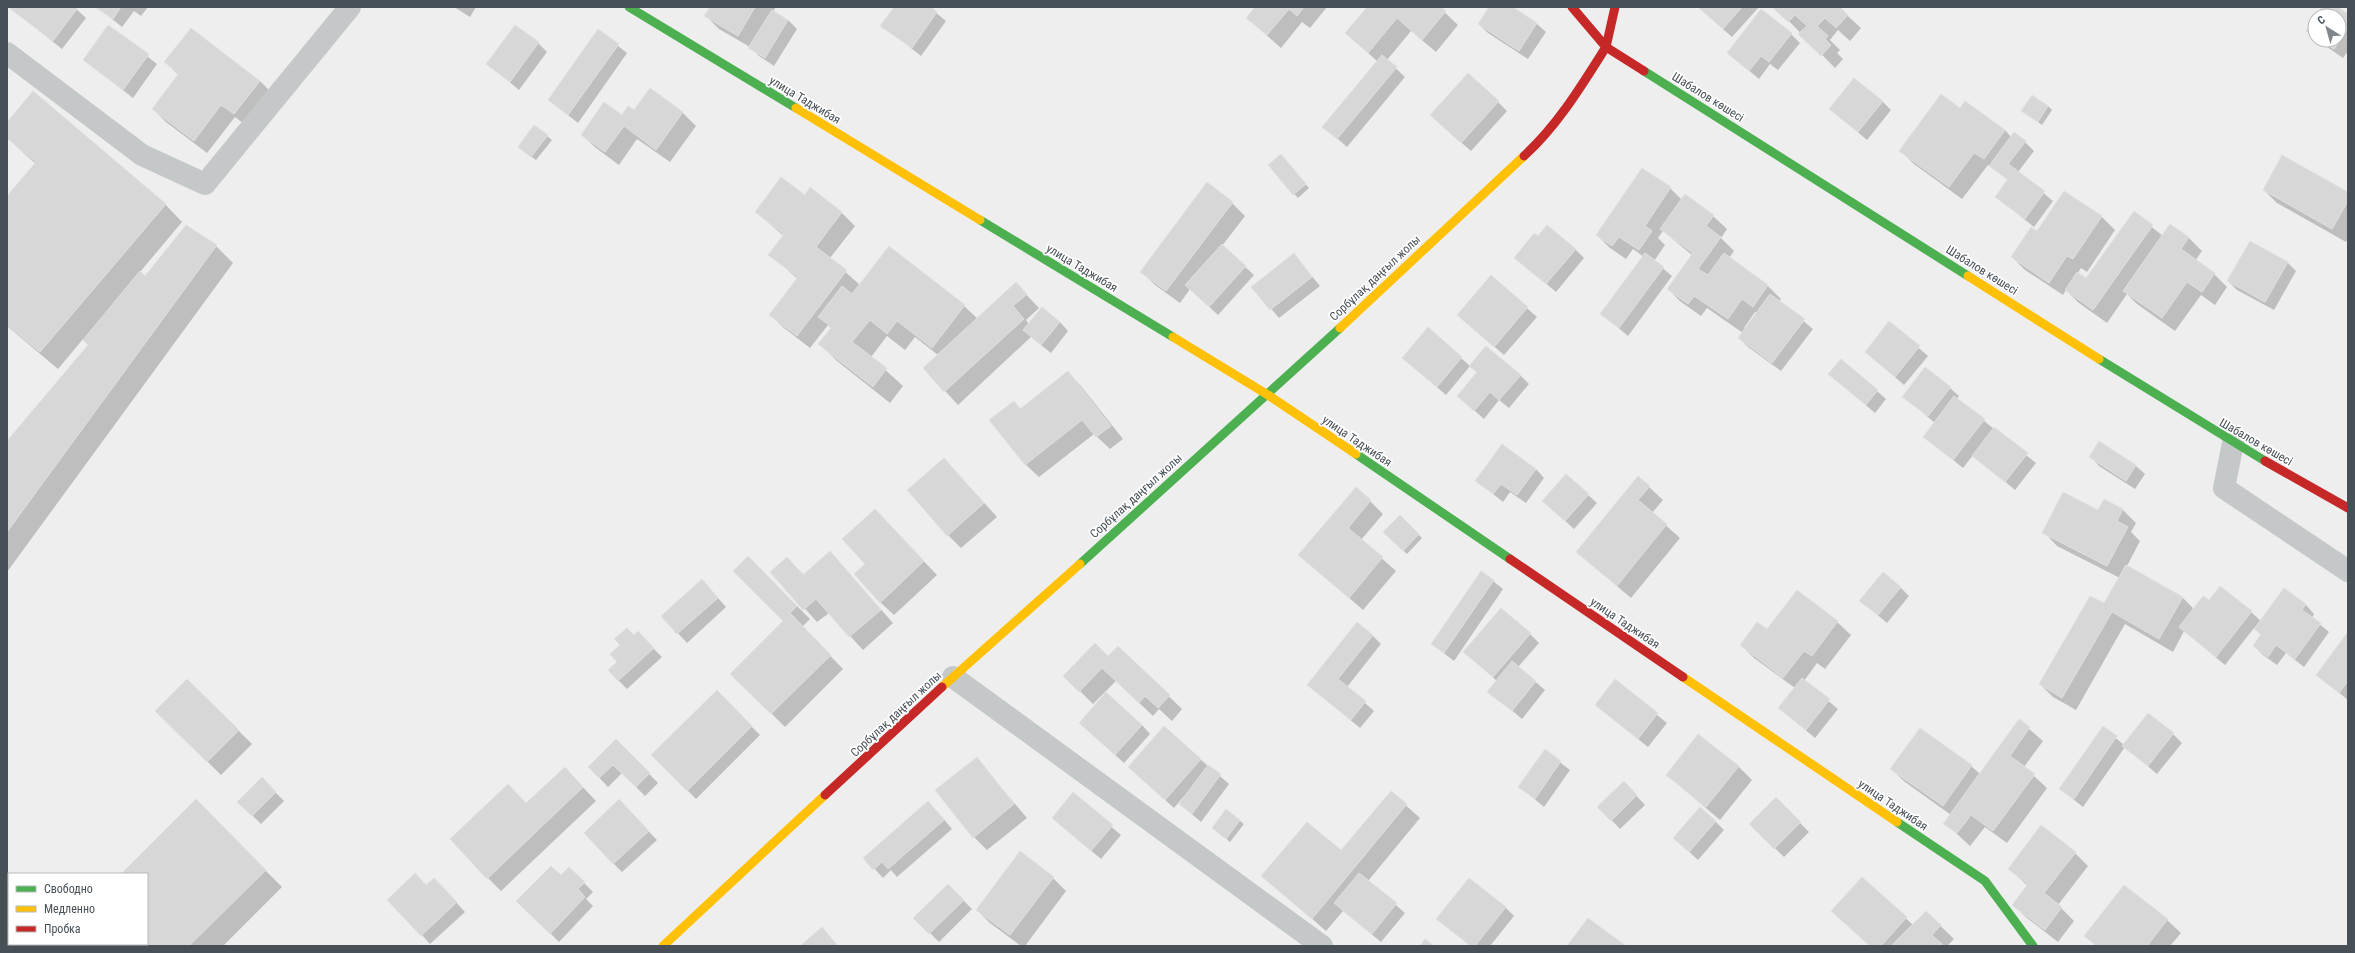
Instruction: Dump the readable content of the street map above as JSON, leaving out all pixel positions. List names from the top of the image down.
{
  "streets": {
    "main road": ["Шабалов көшесі", "улица Таджибая", "Сорбұлақ даңғыл жолы"]
  },
  "crossings": [
    ["Шабалов көшесі", "Сорбұлақ даңғыл жолы"],
    ["улица Таджибая", "Сорбұлақ даңғыл жолы"]
  ],
  "legend": ["Свободно", "Медленно", "Пробка"],
  "north": "top left"
}
